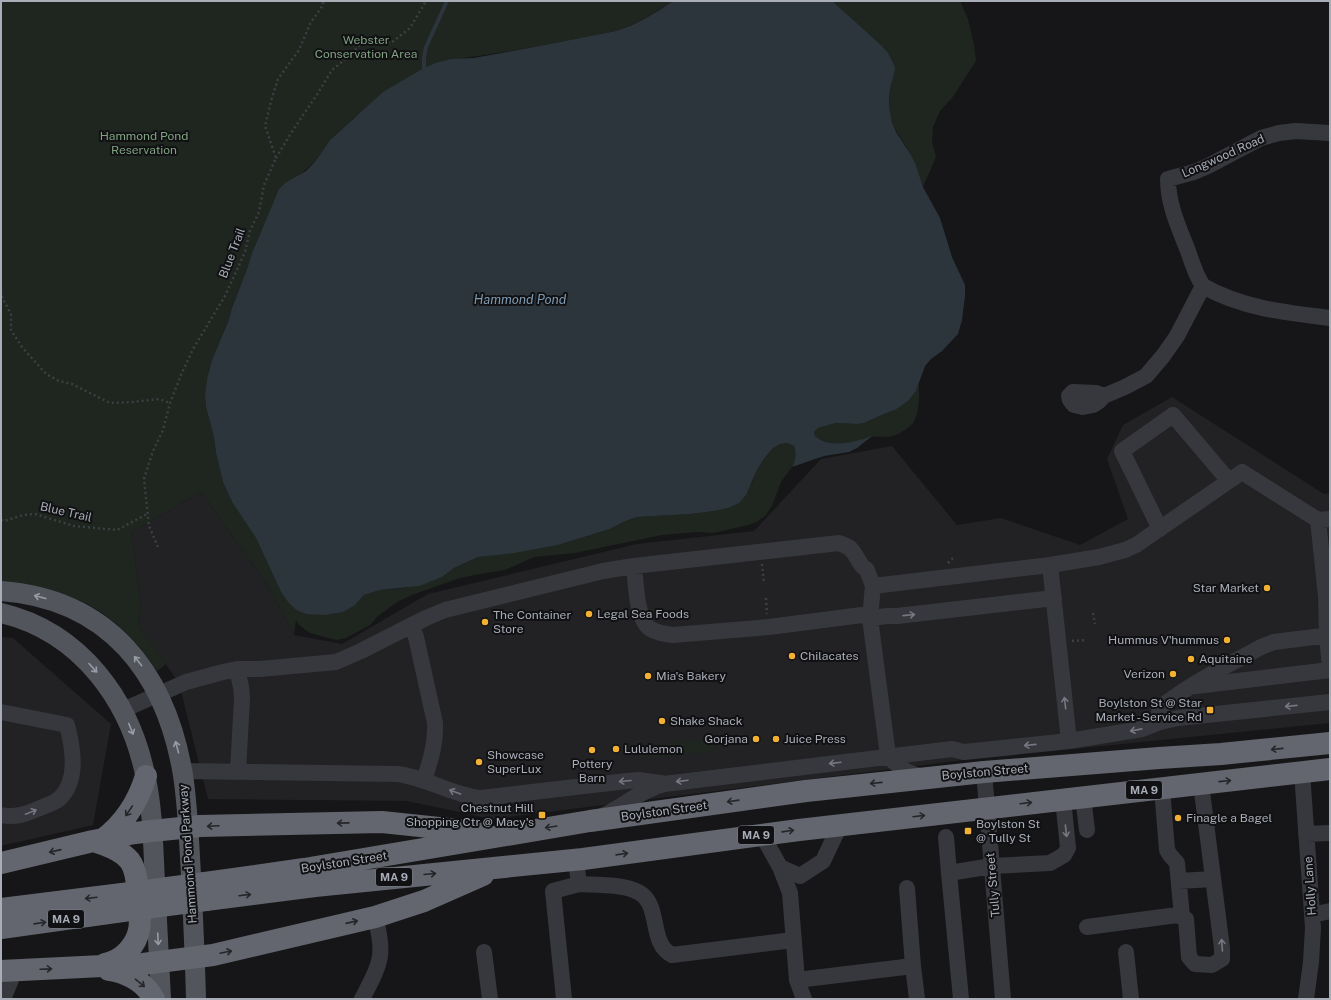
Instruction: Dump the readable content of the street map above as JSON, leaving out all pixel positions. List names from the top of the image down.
{
  "streets": {
    "highway": ["Boylston Street", "MA 9"],
    "main road": ["Hammond Pond Parkway"],
    "street": ["Longwood Road", "Tully Street", "Holly Lane"],
    "path": ["Blue Trail"]
  },
  "crossings": [
    ["Boylston Street", "Tully Street"],
    ["Boylston Street", "Holly Lane"]
  ],
  "water": ["Hammond Pond"],
  "parks": ["Webster Conservation Area", "Hammond Pond Reservation"],
  "places": {
    "other": [
      "Star Market",
      "Legal Sea Foods",
      "The Container Store",
      "Hummus V'hummus",
      "Chilacates",
      "Aquitaine",
      "Verizon",
      "Mia's Bakery",
      "Shake Shack",
      "Gorjana",
      "Juice Press",
      "Lululemon",
      "Pottery Barn",
      "Showcase SuperLux",
      "Finagle a Bagel"
    ],
    "transit": ["Boylston St @ Star Market - Service Rd", "Chestnut Hill Shopping Ctr @ Macy's", "Boylston St @ Tully St"]
  }
}
